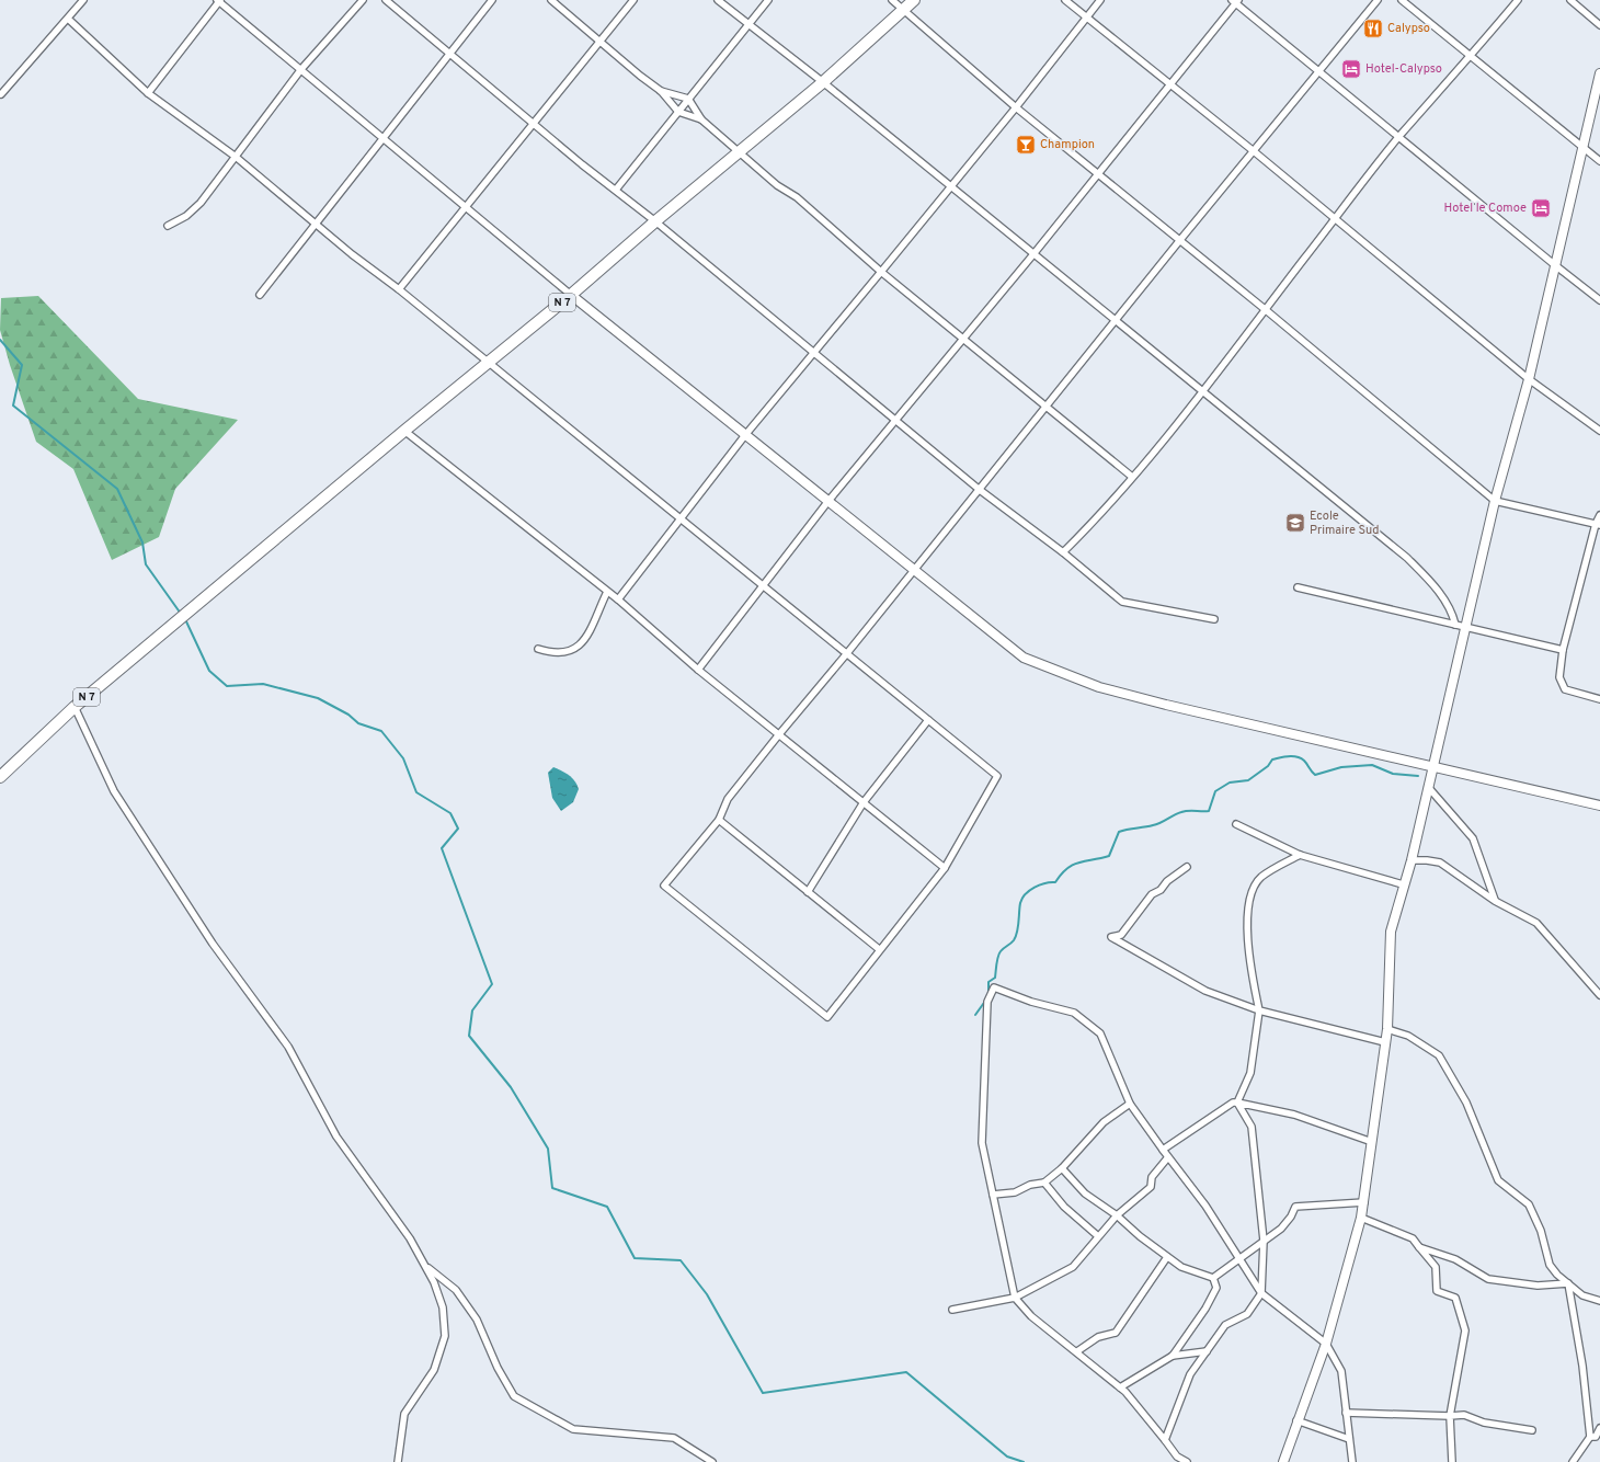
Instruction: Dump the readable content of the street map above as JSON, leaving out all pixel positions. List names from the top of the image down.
{
  "streets": {
    "highway": ["N 7"]
  },
  "places": {
    "restaurant": ["Calypso"],
    "hotel": ["Hotel-Calypso", "Hotel le Comoe"],
    "bar": ["Champion"],
    "school or university": ["Ecole Primaire Sud"]
  }
}
